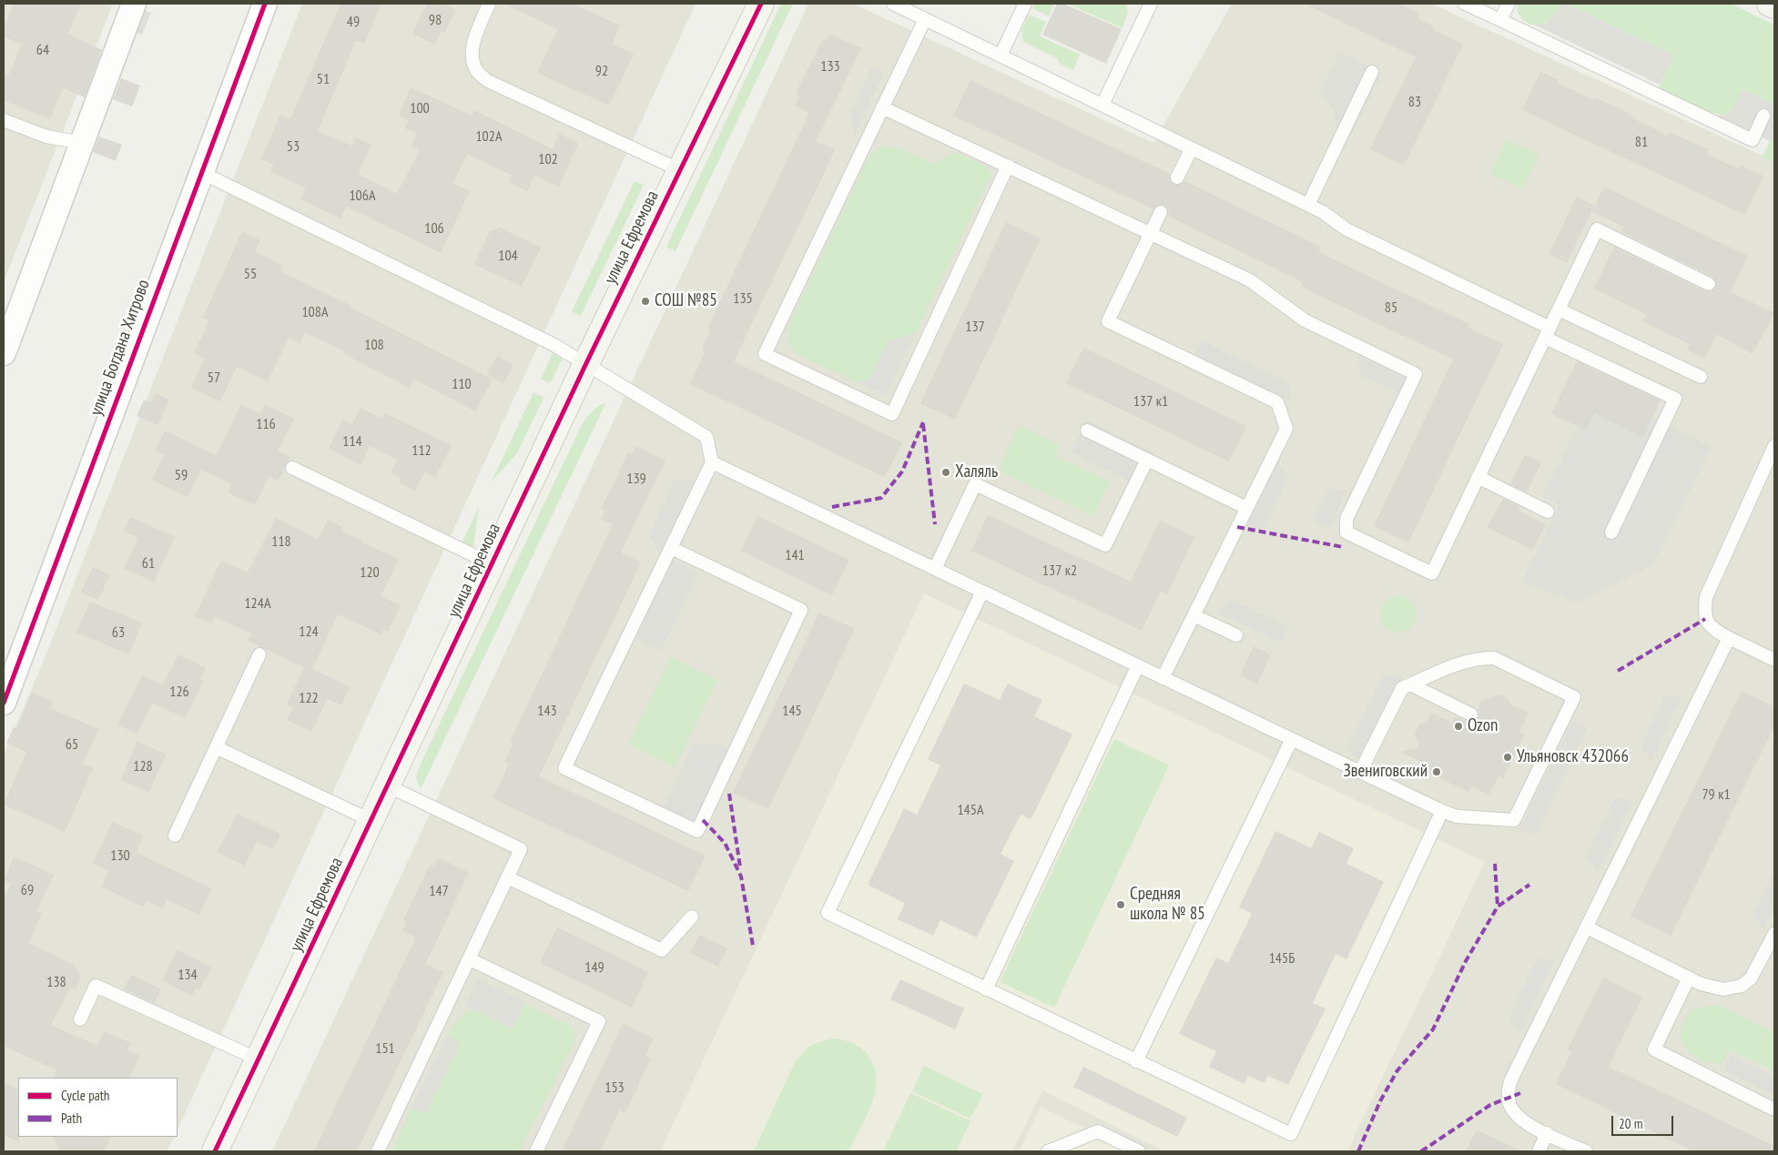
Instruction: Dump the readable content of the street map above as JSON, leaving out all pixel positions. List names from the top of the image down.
{
  "streets": {
    "street": ["улица Ефремова", "улица Богдана Хитрово"]
  },
  "places": [
    "СОШ №85",
    "Халяль",
    "Ozon",
    "Ульяновск 432066",
    "Звениговский",
    "Средняя школа № 85"
  ],
  "house_numbers": [
    "98",
    "49",
    "64",
    "133",
    "92",
    "51",
    "83",
    "100",
    "102А",
    "81",
    "53",
    "102",
    "106А",
    "106",
    "104",
    "55",
    "135",
    "85",
    "108А",
    "137",
    "108",
    "57",
    "110",
    "137 к1",
    "116",
    "114",
    "112",
    "59",
    "139",
    "118",
    "141",
    "61",
    "137 к2",
    "120",
    "124А",
    "124",
    "63",
    "126",
    "122",
    "143",
    "145",
    "65",
    "128",
    "79 к1",
    "145А",
    "130",
    "69",
    "147",
    "145Б",
    "149",
    "134",
    "138",
    "151",
    "153"
  ],
  "legend": ["Cycle path", "Path"],
  "scale_bar": "20 m"
}
